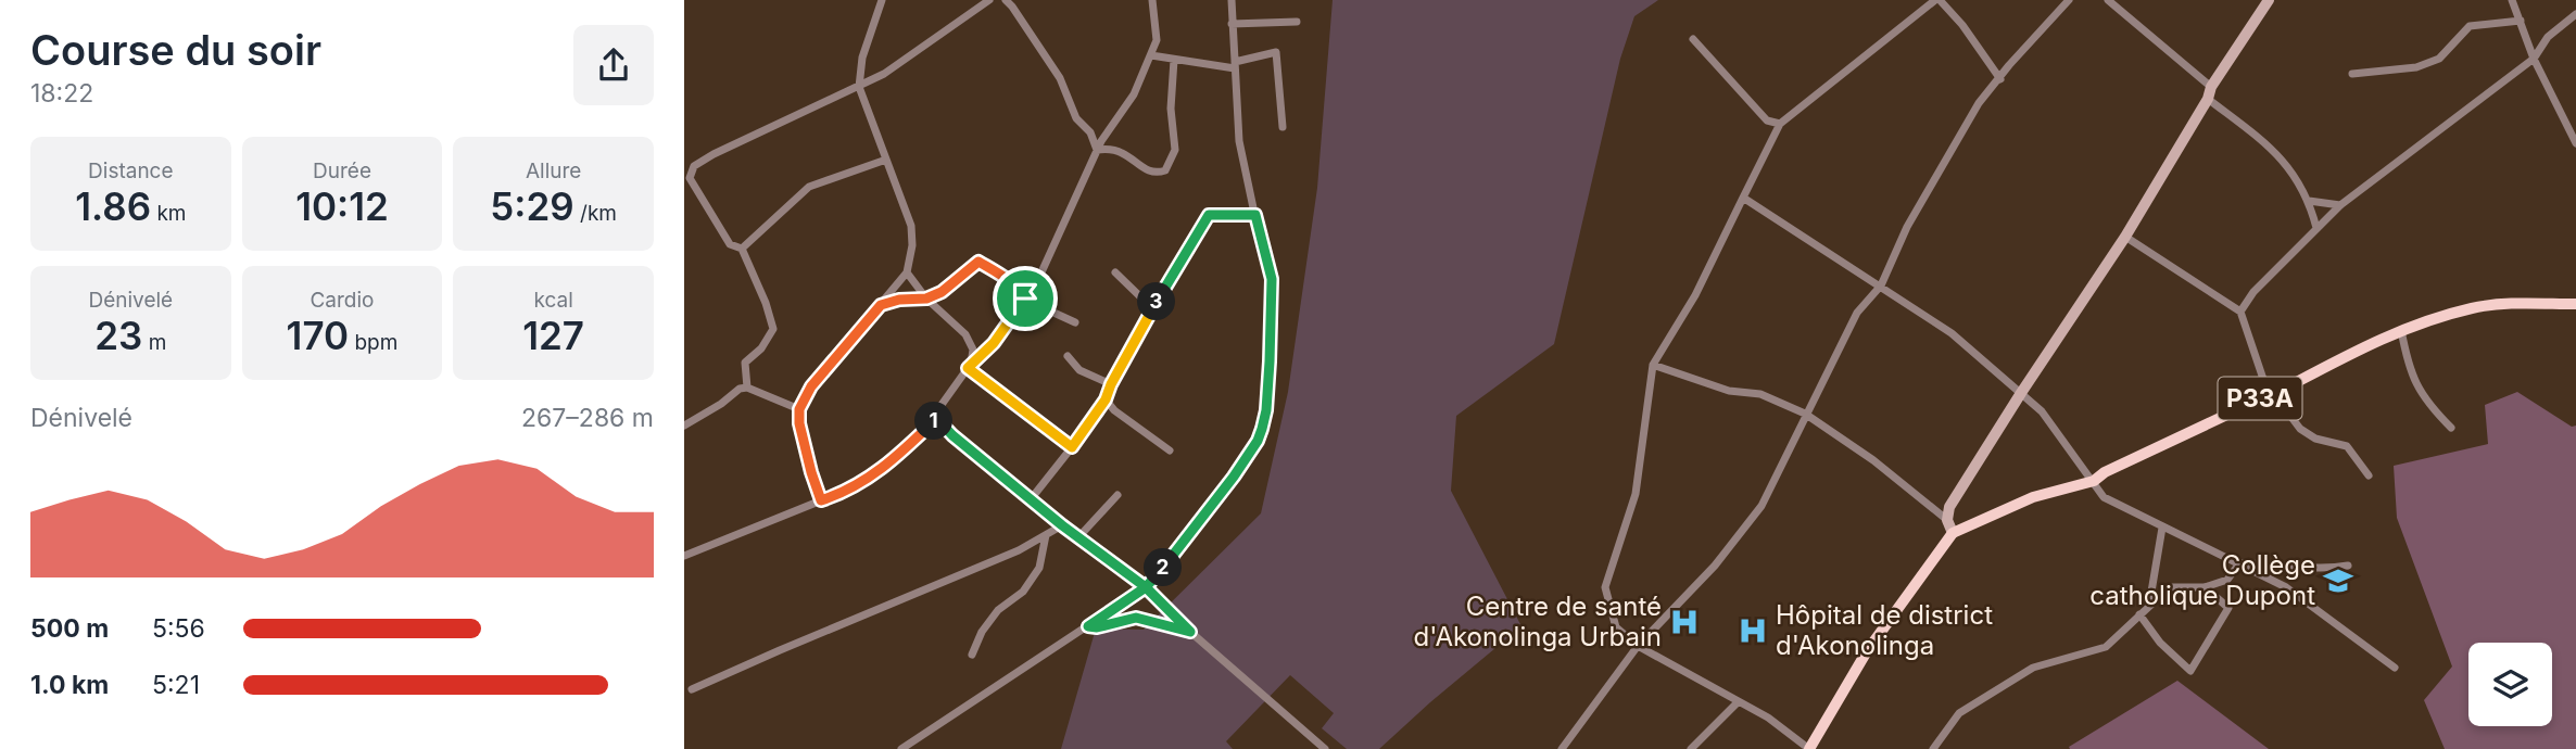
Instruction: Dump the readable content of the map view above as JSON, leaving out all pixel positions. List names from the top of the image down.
{
  "streets": {
    "main road": ["P33A"]
  },
  "places": {
    "school or university": ["Collège catholique Dupont"],
    "hospital": ["Centre de santé d'Akonolinga Urbain", "Hôpital de district d'Akonolinga"]
  },
  "page": {
    "heading": ["Course du soir", "18:22"],
    "stats": [
      ["Distance", "1.86 km"],
      ["Durée", "10:12"],
      ["Allure", "5:29 /km"],
      ["Dénivelé", "23 m"],
      ["Cardio", "170 bpm"],
      ["kcal", "127"]
    ],
    "pins": ["3", "1", "2"],
    "chart": ["Dénivelé", "267–286 m"],
    "list": [
      {
        "name": "500 m",
        "note": "5:56"
      },
      {
        "name": "1.0 km",
        "note": "5:21"
      }
    ]
  }
}
